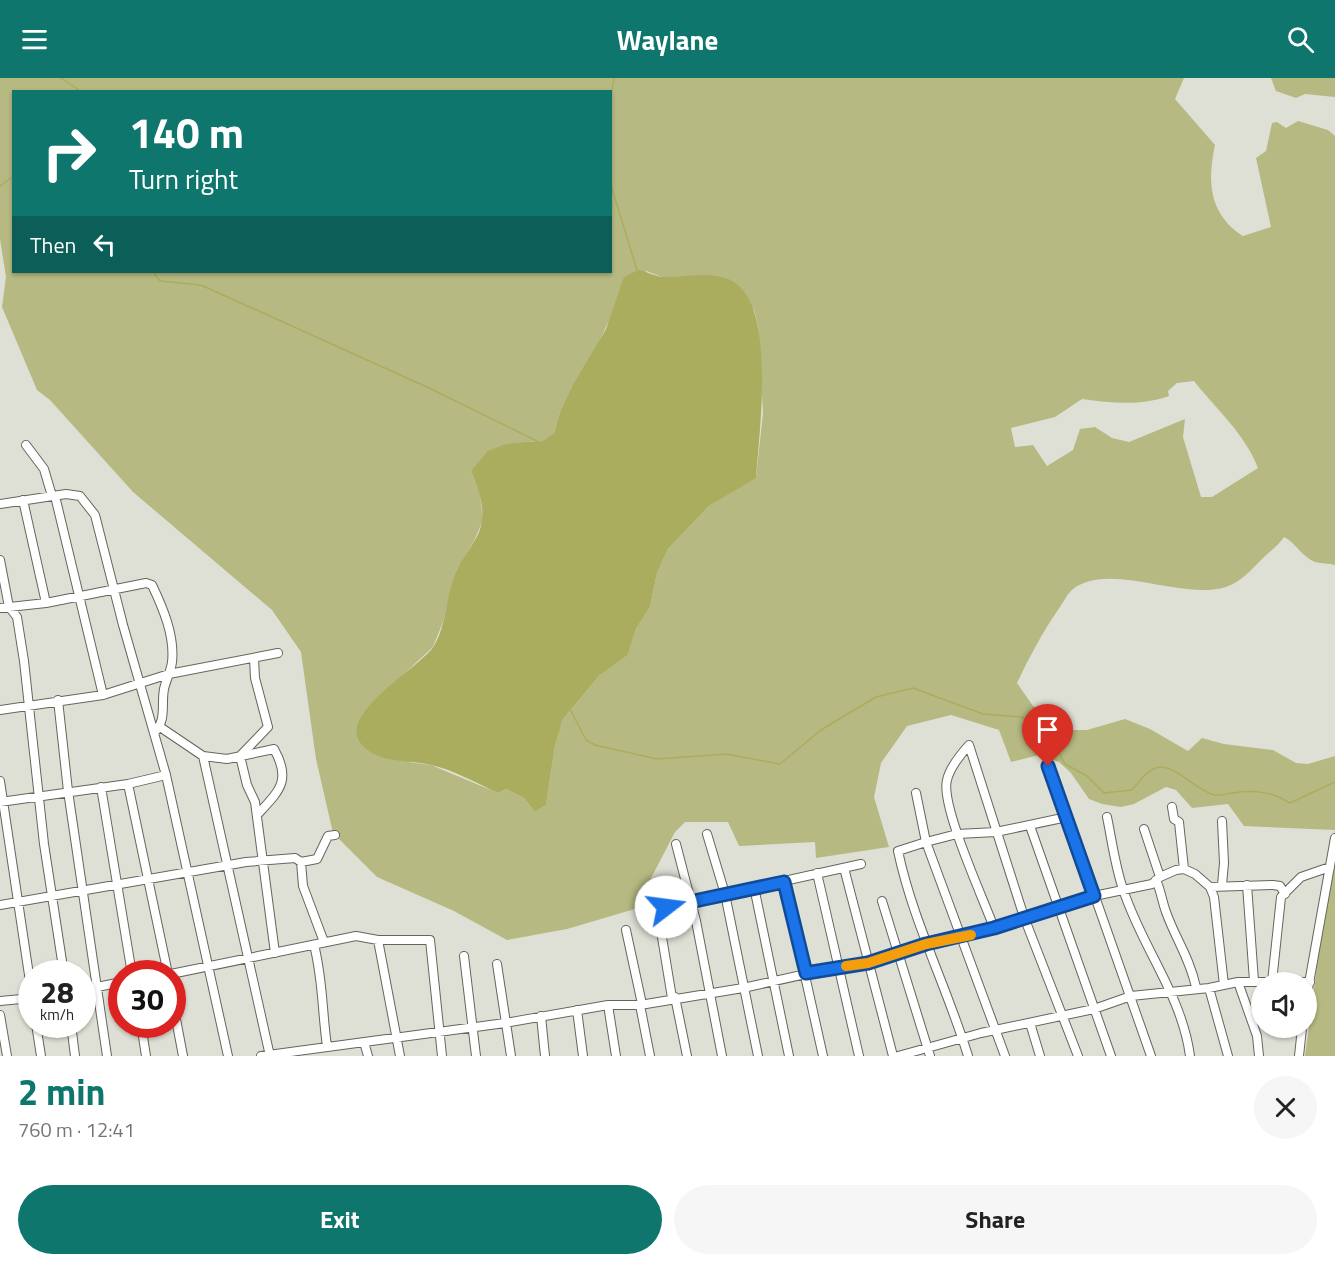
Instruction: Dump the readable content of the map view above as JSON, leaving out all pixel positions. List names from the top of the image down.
{
  "page": {
    "header": "Waylane",
    "turn": ["140 m", "Turn right"],
    "then": "Then",
    "speed": "28 km/h",
    "limit": "30",
    "heading": ["2 min", "760 m · 12:41"],
    "buttons": ["Exit", "Share"]
  }
}
